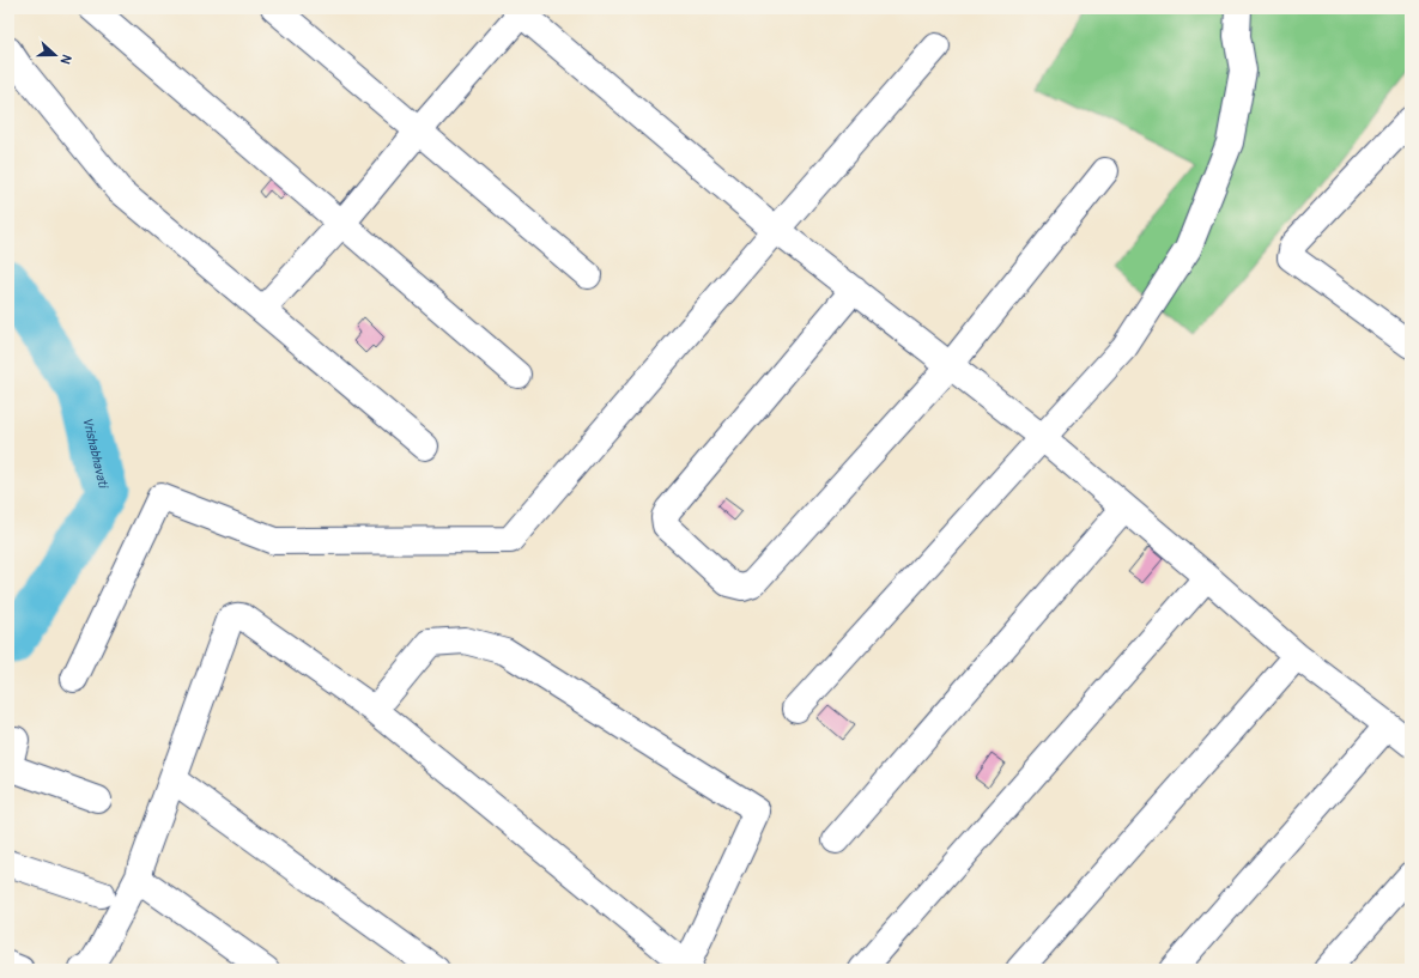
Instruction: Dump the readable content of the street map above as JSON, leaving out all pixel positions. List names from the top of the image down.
{
  "water": ["Vrishabhavati"],
  "north": "right"
}
